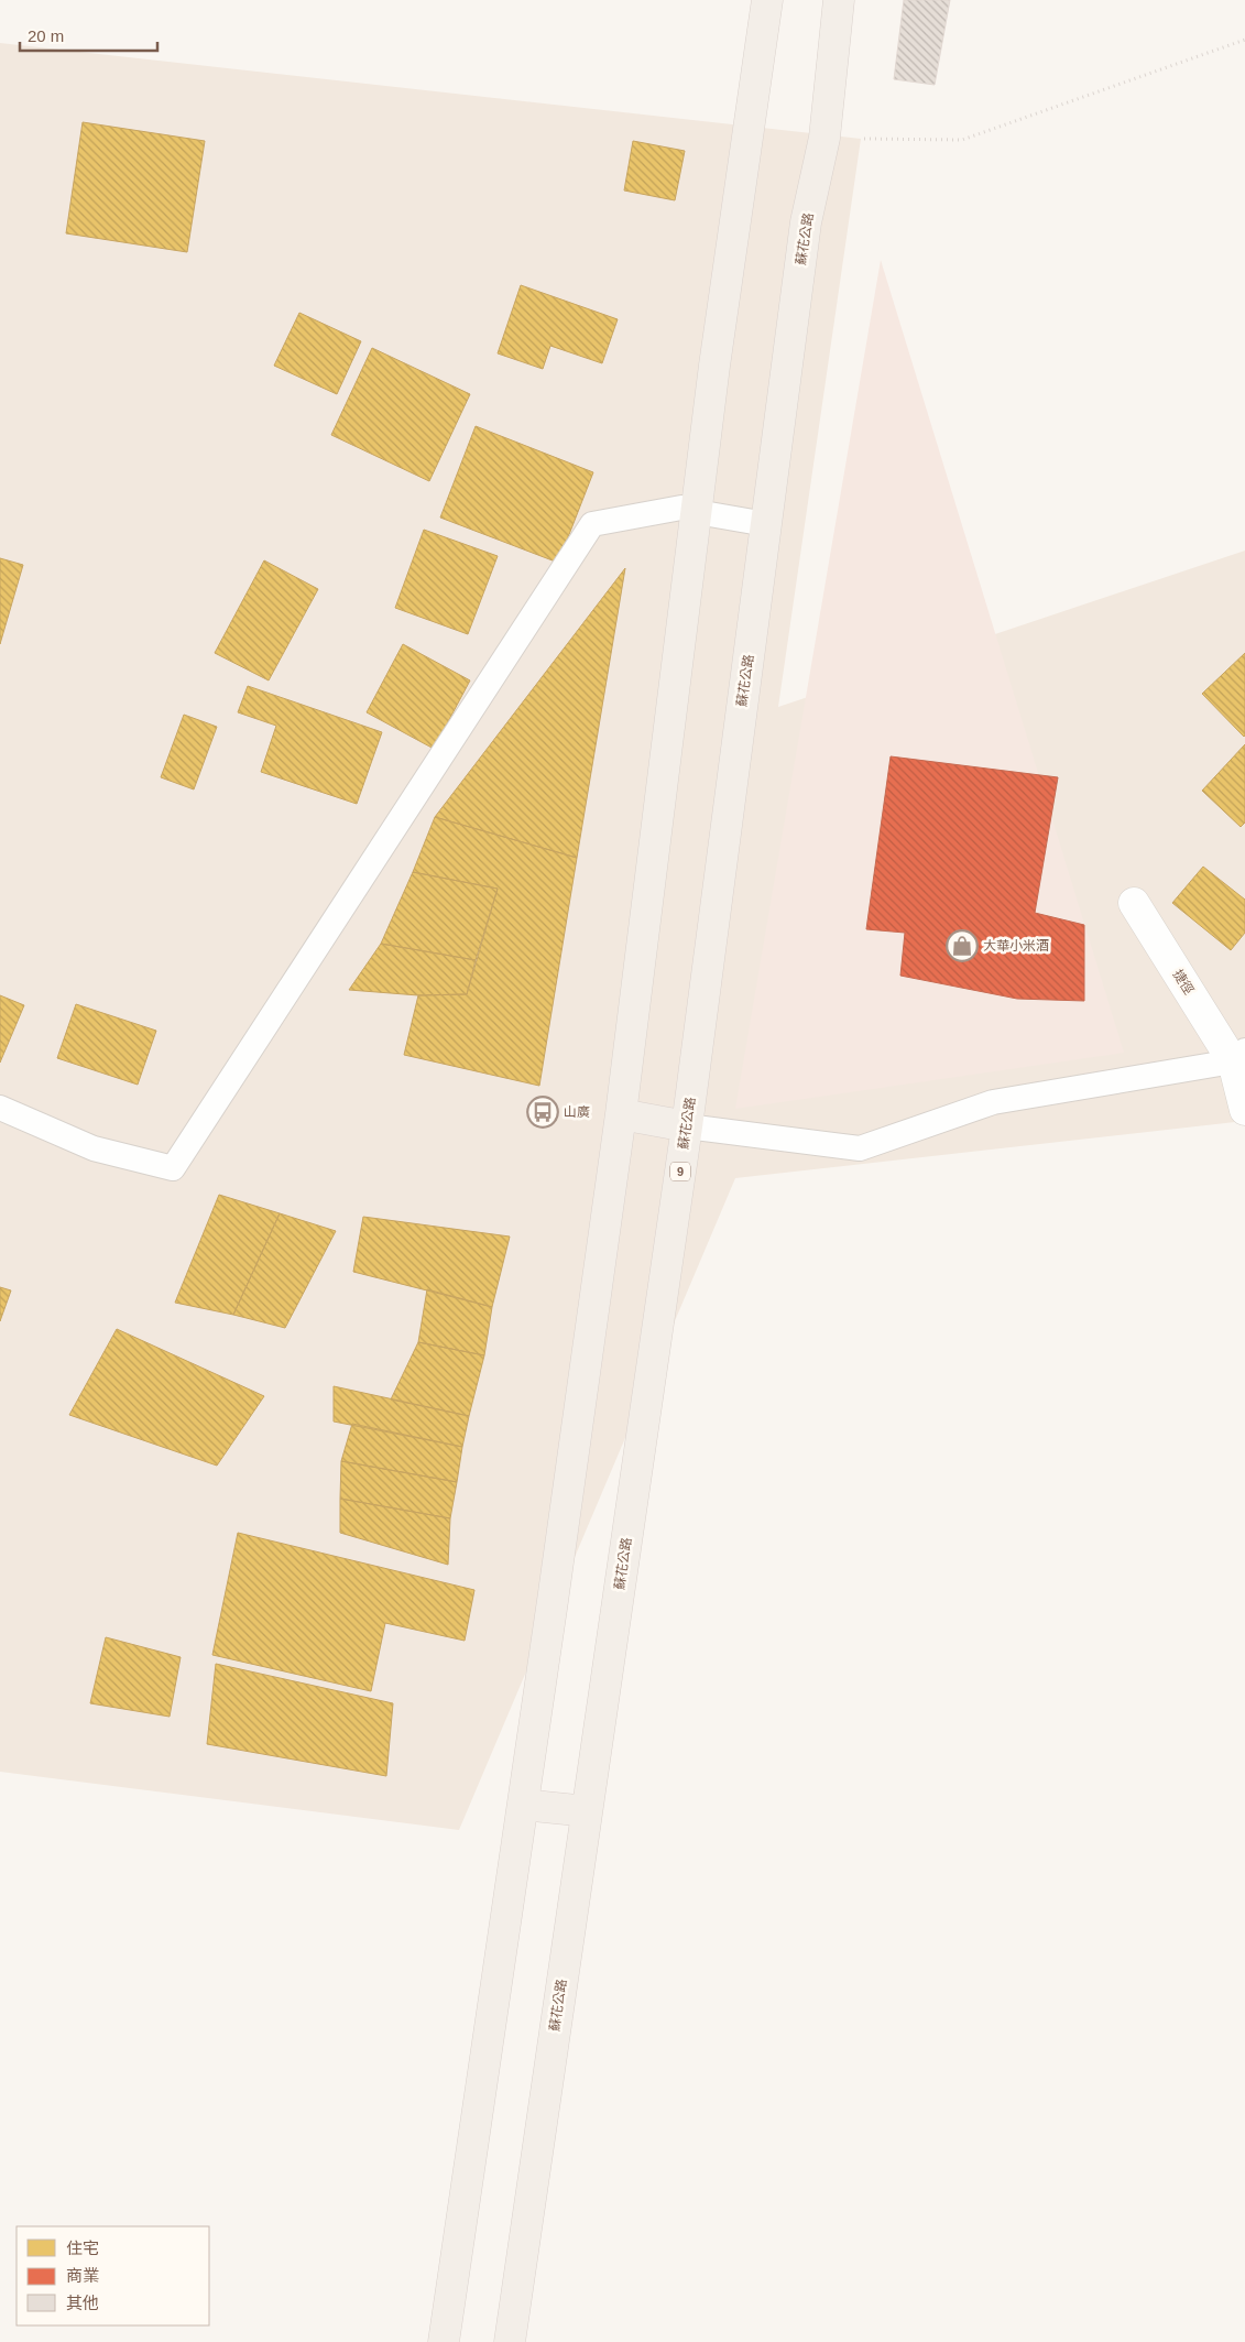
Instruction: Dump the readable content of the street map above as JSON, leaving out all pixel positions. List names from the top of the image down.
{
  "streets": {
    "main road": ["蘇花公路", "9"],
    "street": ["捷徑"]
  },
  "places": {
    "shop": ["大華小米酒"],
    "bus stop": ["山廣"]
  },
  "legend": ["住宅", "商業", "其他"],
  "scale_bar": "20 m"
}
